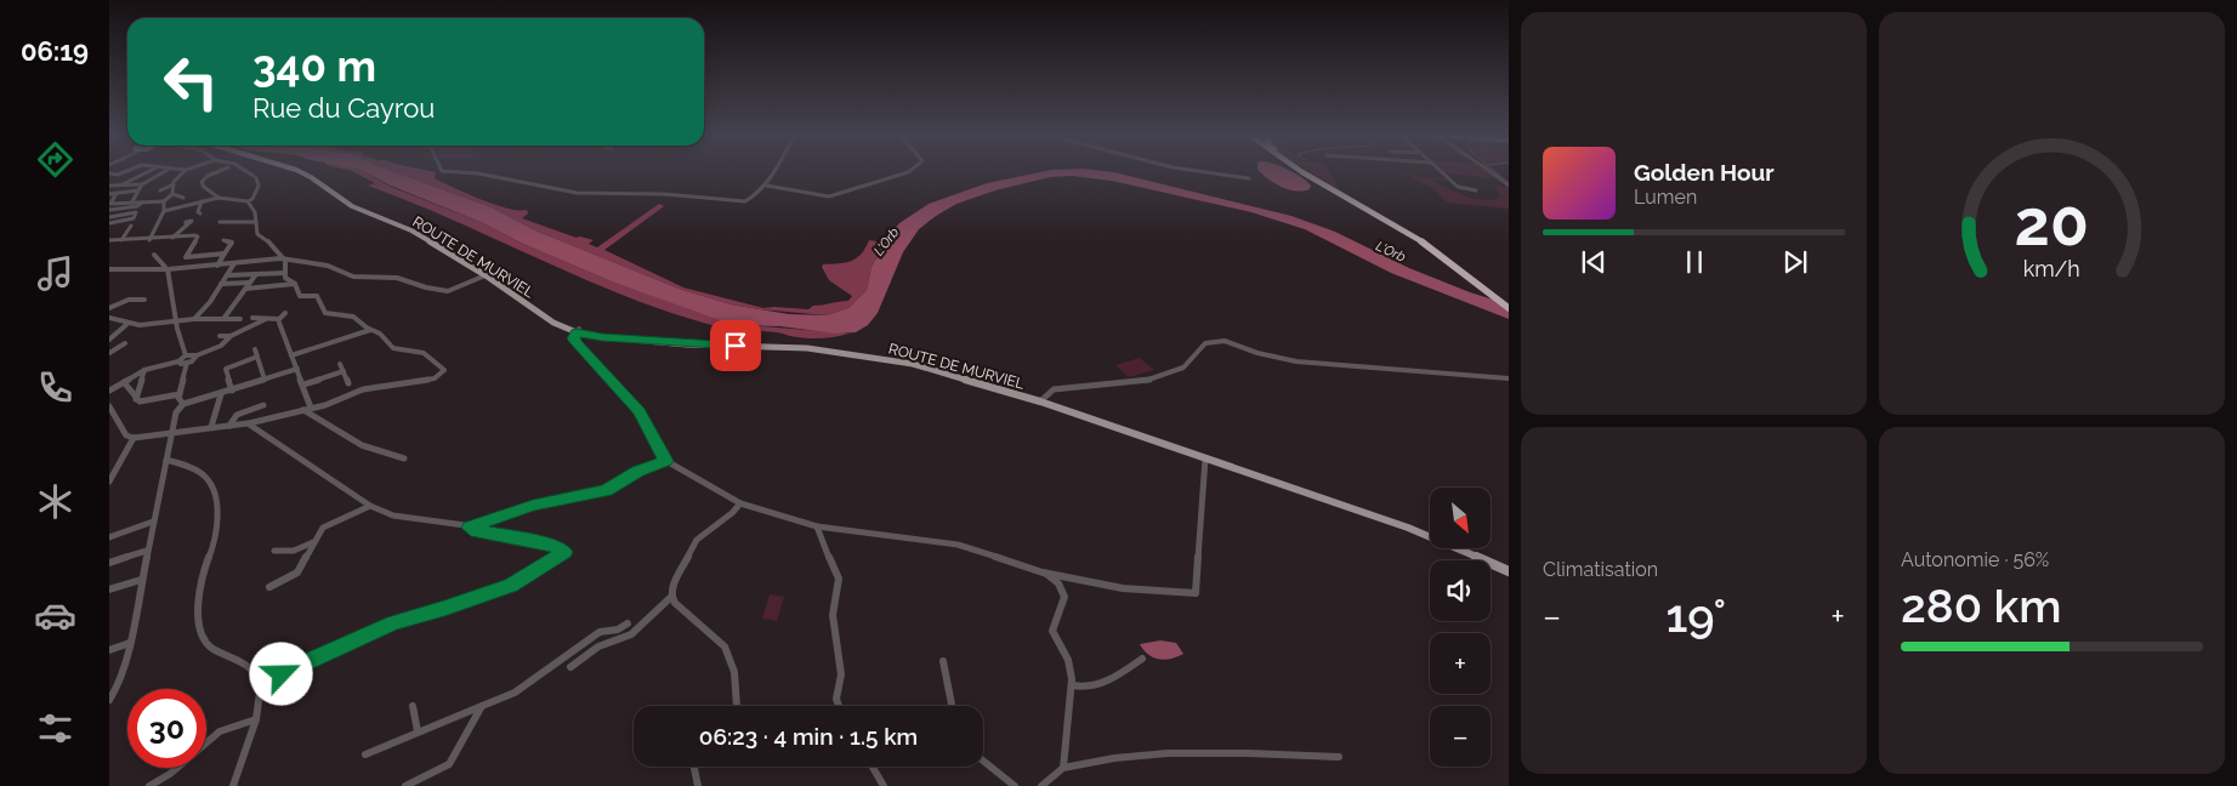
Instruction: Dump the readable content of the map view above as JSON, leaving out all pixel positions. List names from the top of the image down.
{
  "streets": {
    "main road": ["ROUTE DE MURVIEL"]
  },
  "water": ["L'Orb"],
  "north": "bottom right",
  "page": {
    "tabs": "06:19",
    "turn": ["340 m", "Rue du Cayrou"],
    "song": ["Golden Hour", "Lumen"],
    "tile": [
      "Climatisation",
      ["Autonomie · 56%", "280 km"]
    ],
    "map_buttons": ["+", "−"],
    "heat": ["−", "19°", "+"],
    "limit": "30",
    "trip": "06:23 · 4 min · 1.5 km",
    "gauge": ["20", "km/h"]
  }
}
